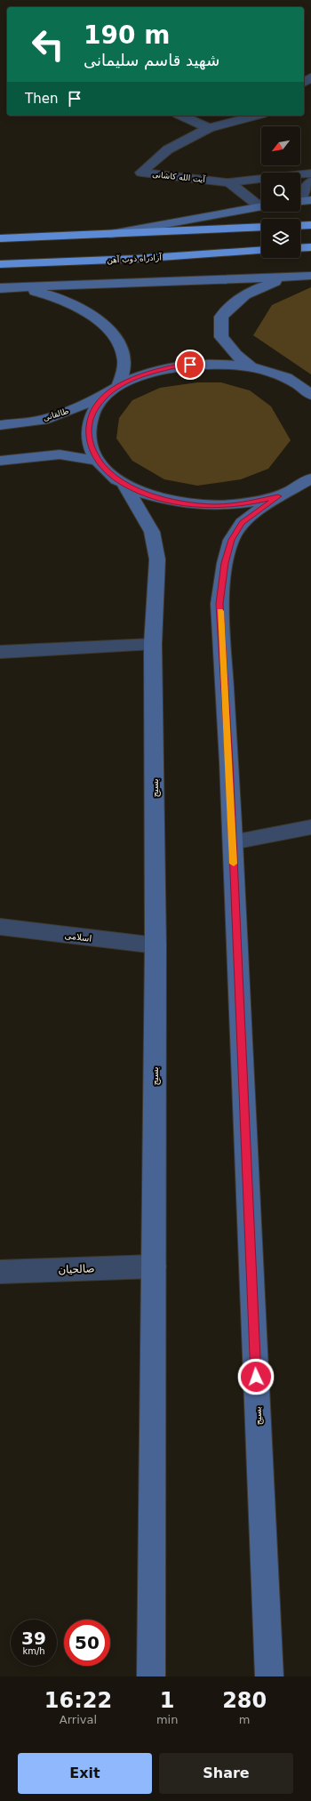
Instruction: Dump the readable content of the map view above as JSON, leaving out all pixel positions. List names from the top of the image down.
{
  "streets": {
    "highway": ["آزادراه ذوب آهن"],
    "main road": ["طالقانی", "بسیج"],
    "street": ["آیت الله کاشانی", "اسلامی", "صالحیان"]
  },
  "crossings": [
    ["بسیج", "اسلامی"],
    ["بسیج", "صالحیان"]
  ],
  "north": "bottom left",
  "page": {
    "turn": ["190 m", "شهید قاسم سلیمانی"],
    "then": "Then",
    "speed": "39 km/h",
    "limit": "50",
    "eta": [
      "16:22",
      "Arrival",
      "1",
      "min",
      "280",
      "m"
    ],
    "buttons": ["Exit", "Share"]
  }
}
